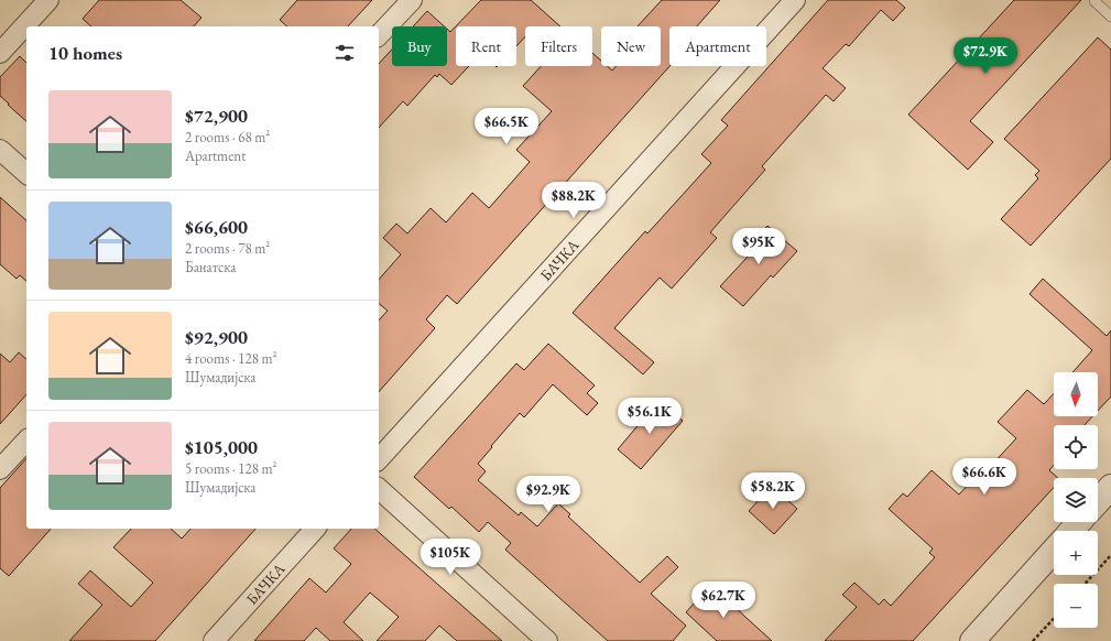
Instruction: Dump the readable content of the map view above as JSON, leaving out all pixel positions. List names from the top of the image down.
{
  "streets": {
    "street": ["БАЧКА"]
  },
  "north": "bottom",
  "page": {
    "chip": [
      "Buy",
      "Rent",
      "Filters",
      "New",
      "Apartment"
    ],
    "heading": "10 homes",
    "price": [
      "$72.9K",
      "$66.5K",
      "$88.2K",
      "$95K",
      "$56.1K",
      "$66.6K",
      "$58.2K",
      "$92.9K",
      "$105K",
      "$62.7K"
    ],
    "list": [
      {
        "name": "$72,900",
        "note": "2 rooms · 68 m² · Apartment"
      },
      {
        "name": "$66,600",
        "note": "2 rooms · 78 m² · Банатска"
      },
      {
        "name": "$92,900",
        "note": "4 rooms · 128 m² · Шумадијска"
      },
      {
        "name": "$105,000",
        "note": "5 rooms · 128 m² · Шумадијска"
      }
    ],
    "map_buttons": ["+", "−"]
  }
}
